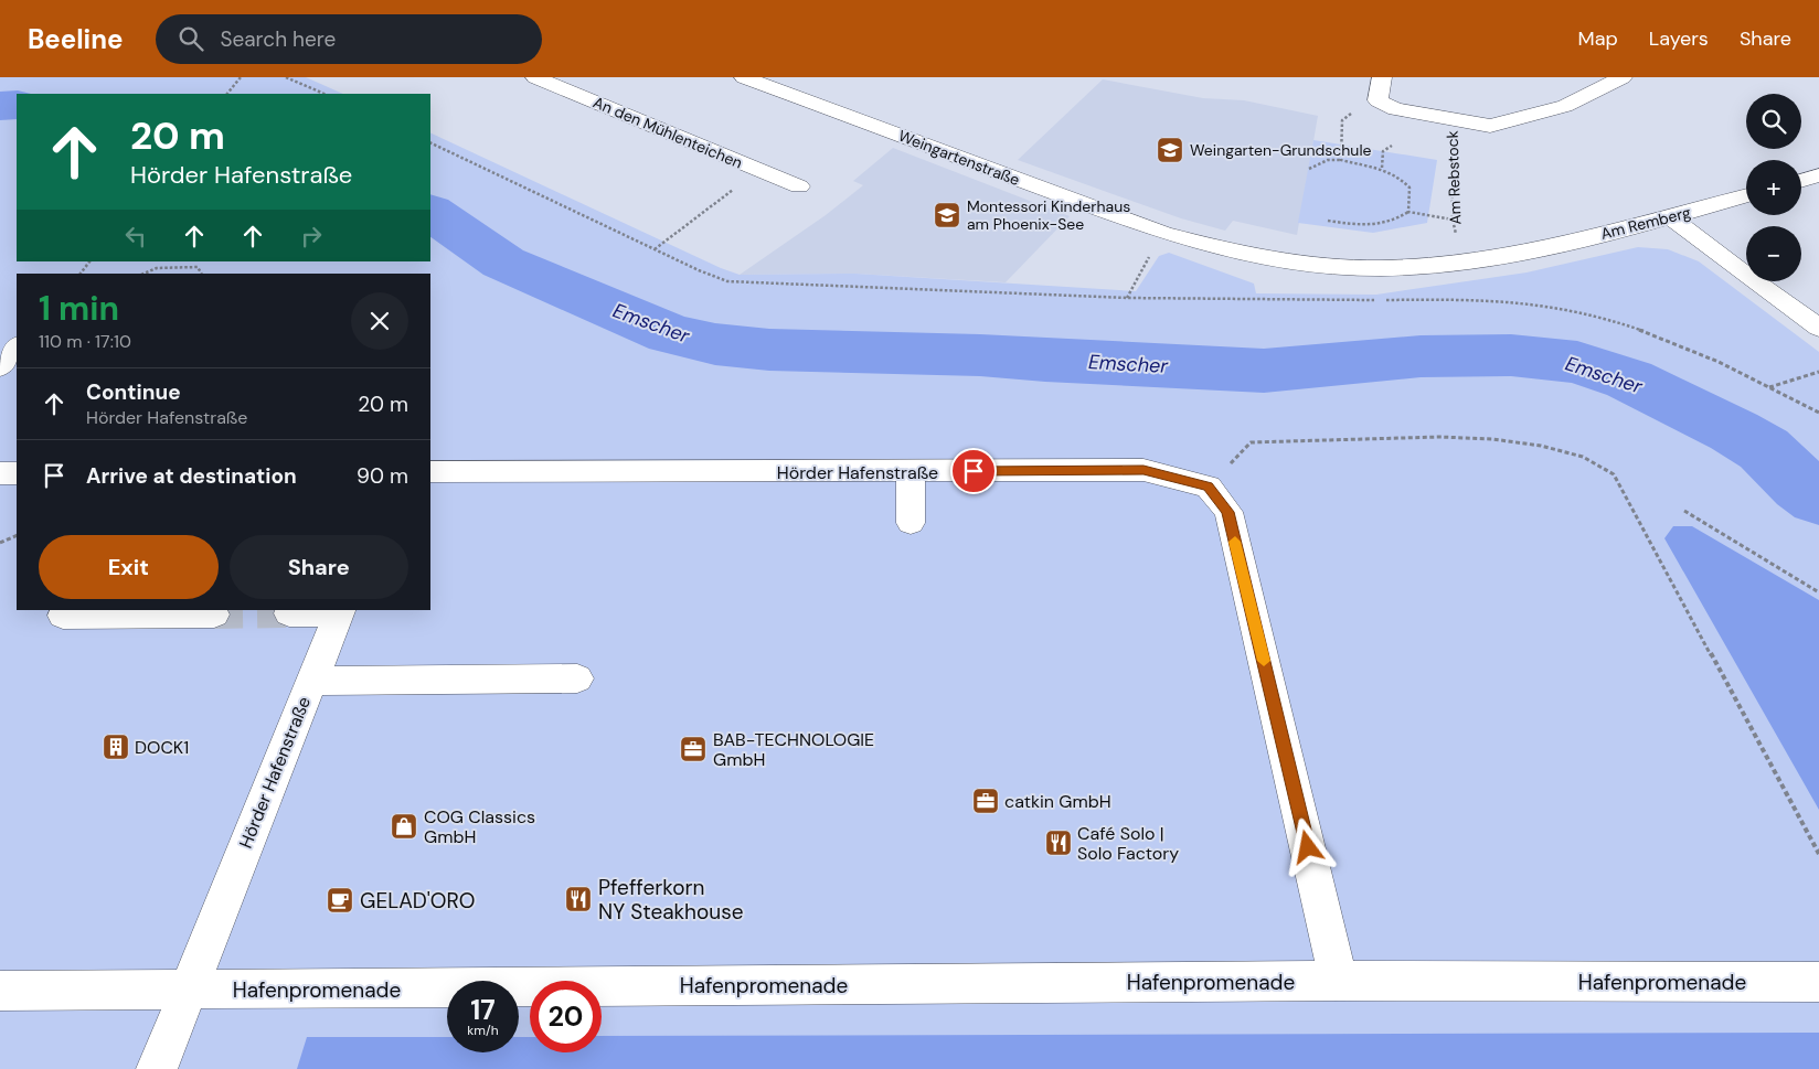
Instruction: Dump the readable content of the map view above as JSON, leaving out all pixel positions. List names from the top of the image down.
{
  "streets": {
    "street": [
      "An den Mühlenteichen",
      "Weingartenstraße",
      "Am Rebstock",
      "Am Remberg",
      "Hörder Hafenstraße",
      "Hafenpromenade"
    ]
  },
  "crossings": [
    ["Weingartenstraße", "Am Rebstock"],
    ["Weingartenstraße", "Am Remberg"],
    ["Hörder Hafenstraße", "Hafenpromenade"]
  ],
  "water": ["Emscher"],
  "places": {
    "school or university": ["Weingarten-Grundschule", "Montessori Kinderhaus am Phoenix-See"],
    "building": ["DOCK1"],
    "office": ["BAB-TECHNOLOGIE GmbH", "catkin GmbH"],
    "shop": ["COG Classics GmbH"],
    "restaurant": ["Café Solo | Solo Factory", "Pfefferkorn NY Steakhouse"],
    "cafe": ["GELAD'ORO"]
  },
  "page": {
    "header": "Beeline",
    "search": "Search here",
    "nav": ["Map", "Layers", "Share"],
    "map_buttons": ["+", "−"],
    "turn": ["20 m", "Hörder Hafenstraße"],
    "heading": ["1 min", "110 m · 17:10"],
    "list": [
      {
        "name": "Continue",
        "note": "Hörder Hafenstraße",
        "value": "20 m"
      },
      {
        "name": "Arrive at destination",
        "value": "90 m"
      }
    ],
    "buttons": ["Exit", "Share"],
    "speed": "17 km/h",
    "limit": "20"
  }
}
